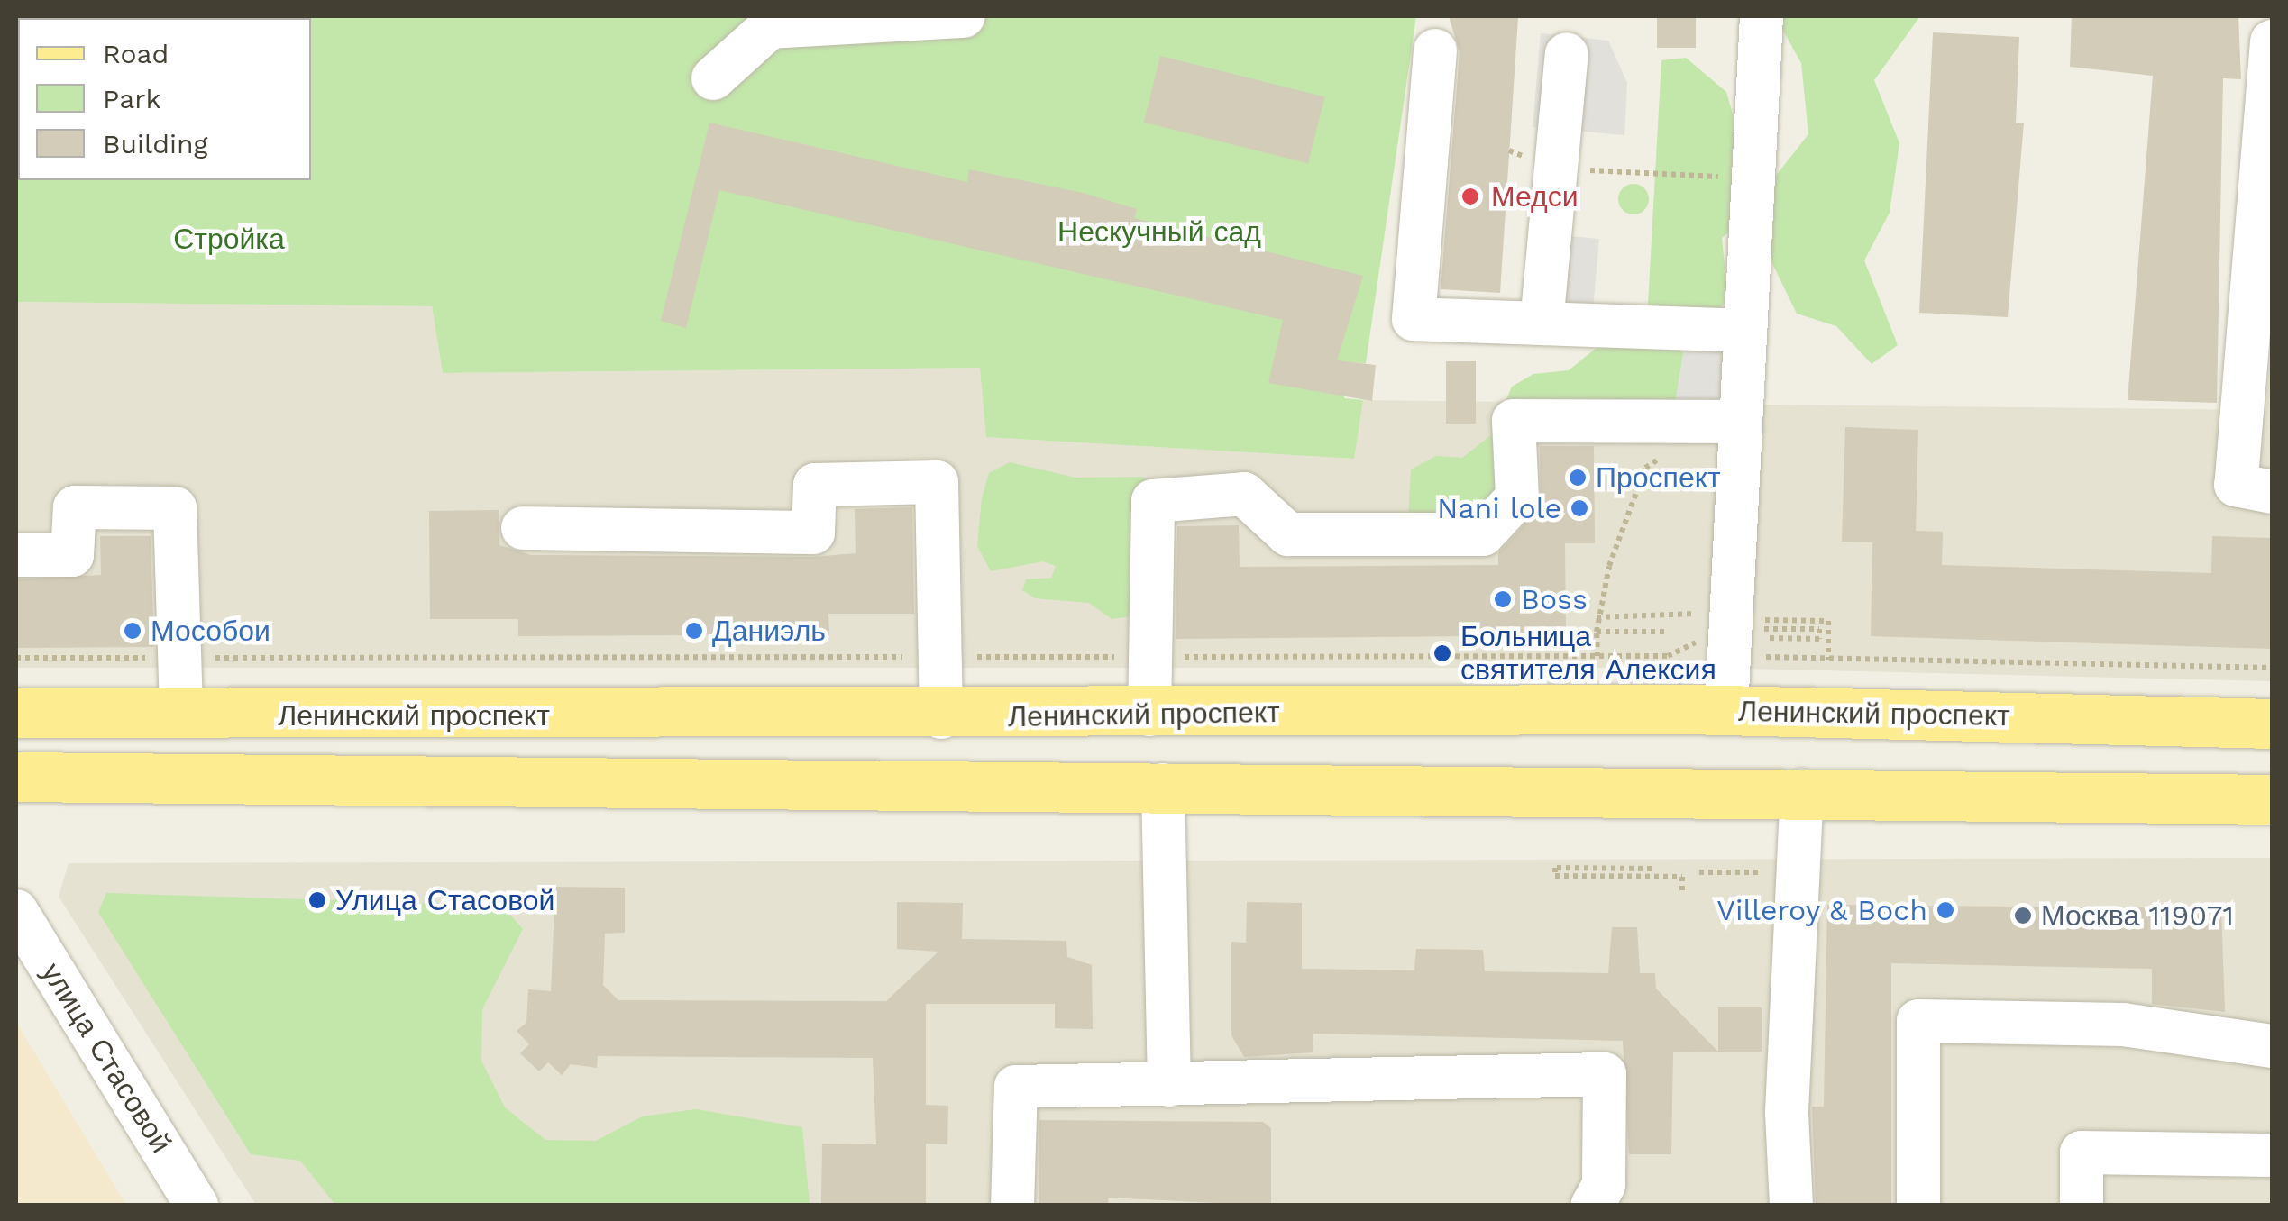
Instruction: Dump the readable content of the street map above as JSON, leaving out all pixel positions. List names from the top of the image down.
{
  "streets": {
    "main road": ["Ленинский проспект"],
    "street": ["улица Стасовой"]
  },
  "parks": ["Нескучный сад", "Стройка"],
  "places": [
    "Медси",
    "Проспект",
    "Nani lole",
    "Boss",
    "Мособои",
    "Даниэль",
    "Больница святителя Алексия",
    "Улица Стасовой",
    "Villeroy & Boch",
    "Москва 119071"
  ],
  "legend": ["Road", "Park", "Building"]
}
